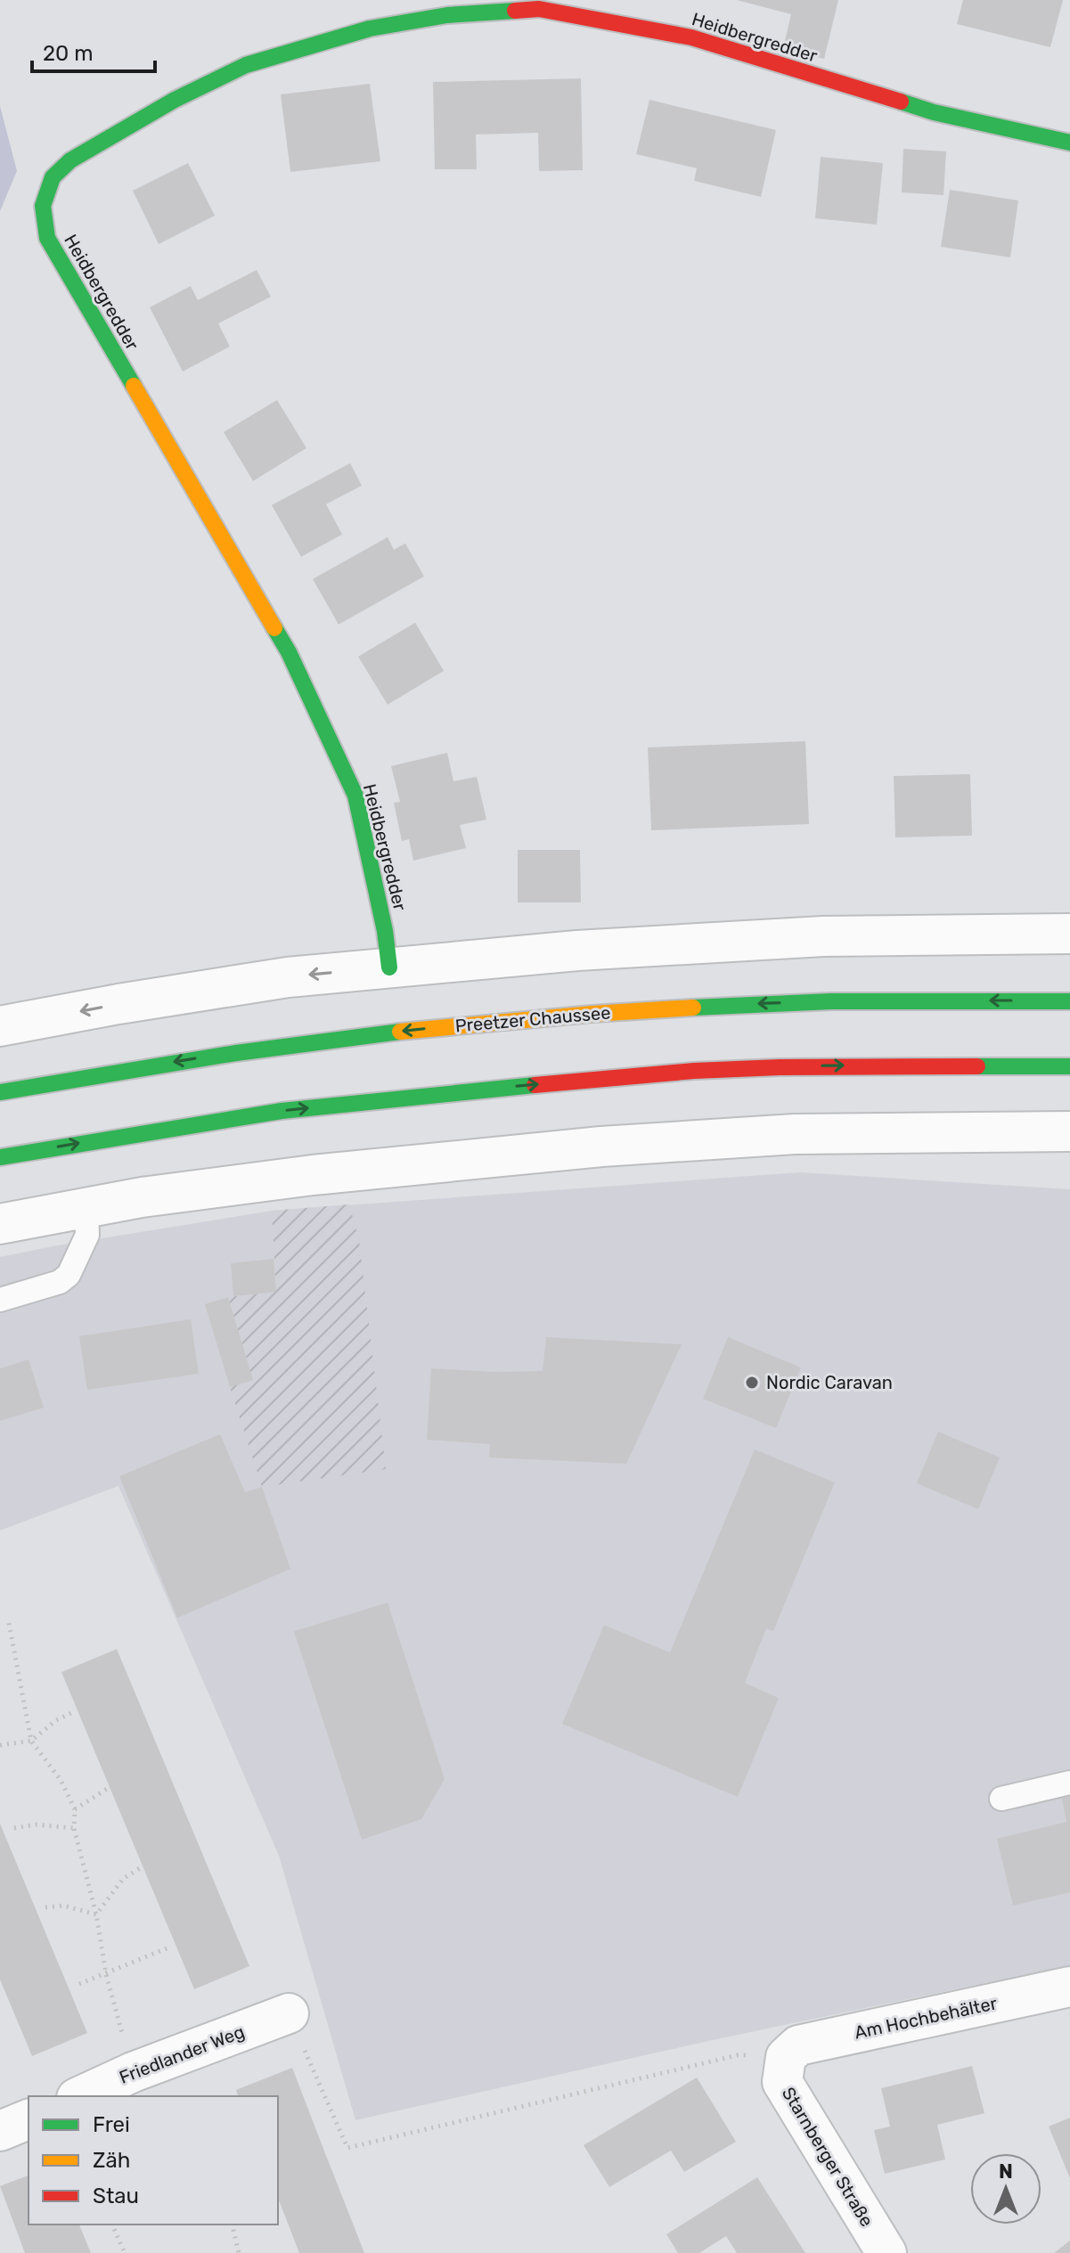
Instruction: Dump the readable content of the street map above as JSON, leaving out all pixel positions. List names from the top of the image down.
{
  "streets": {
    "main road": ["Heidbergredder", "Preetzer Chaussee"],
    "street": ["Am Hochbehälter", "Friedlander Weg", "Starnberger Straße"]
  },
  "crossings": [
    ["Am Hochbehälter", "Starnberger Straße"]
  ],
  "places": ["Nordic Caravan"],
  "legend": ["Frei", "Zäh", "Stau"],
  "scale_bar": "20 m",
  "north": "top"
}
